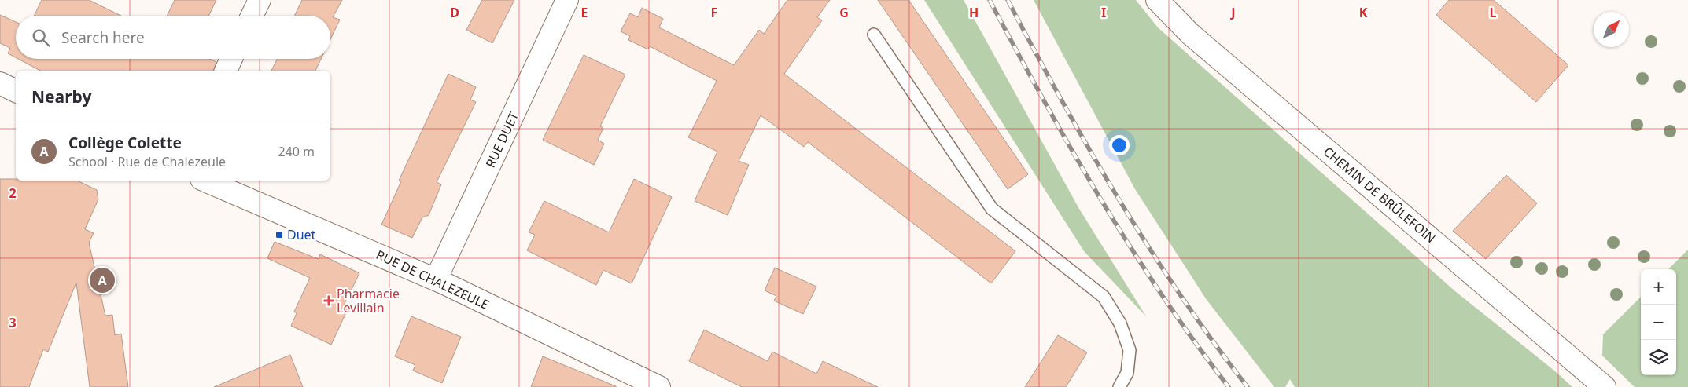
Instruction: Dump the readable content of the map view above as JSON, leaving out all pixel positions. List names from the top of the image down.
{
  "streets": {
    "street": ["RUE DUET", "CHEMIN DE BRÛLEFOIN", "RUE DE CHALEZEULE"]
  },
  "crossings": [
    ["RUE DUET", "RUE DE CHALEZEULE"]
  ],
  "places": {
    "transit": ["Duet"],
    "health": ["Pharmacie Levillain"]
  },
  "north": "top right",
  "page": {
    "search": "Search here",
    "heading": "Nearby",
    "list": [
      {
        "mark": "A",
        "name": "Collège Colette",
        "note": "School · Rue de Chalezeule",
        "value": "240 m"
      }
    ],
    "pins": "A",
    "map_buttons": ["+", "−"]
  },
  "grid": {
    "columns": [
      "D",
      "E",
      "F",
      "G",
      "H",
      "I",
      "J",
      "K",
      "L"
    ],
    "rows": ["2", "3"]
  }
}
